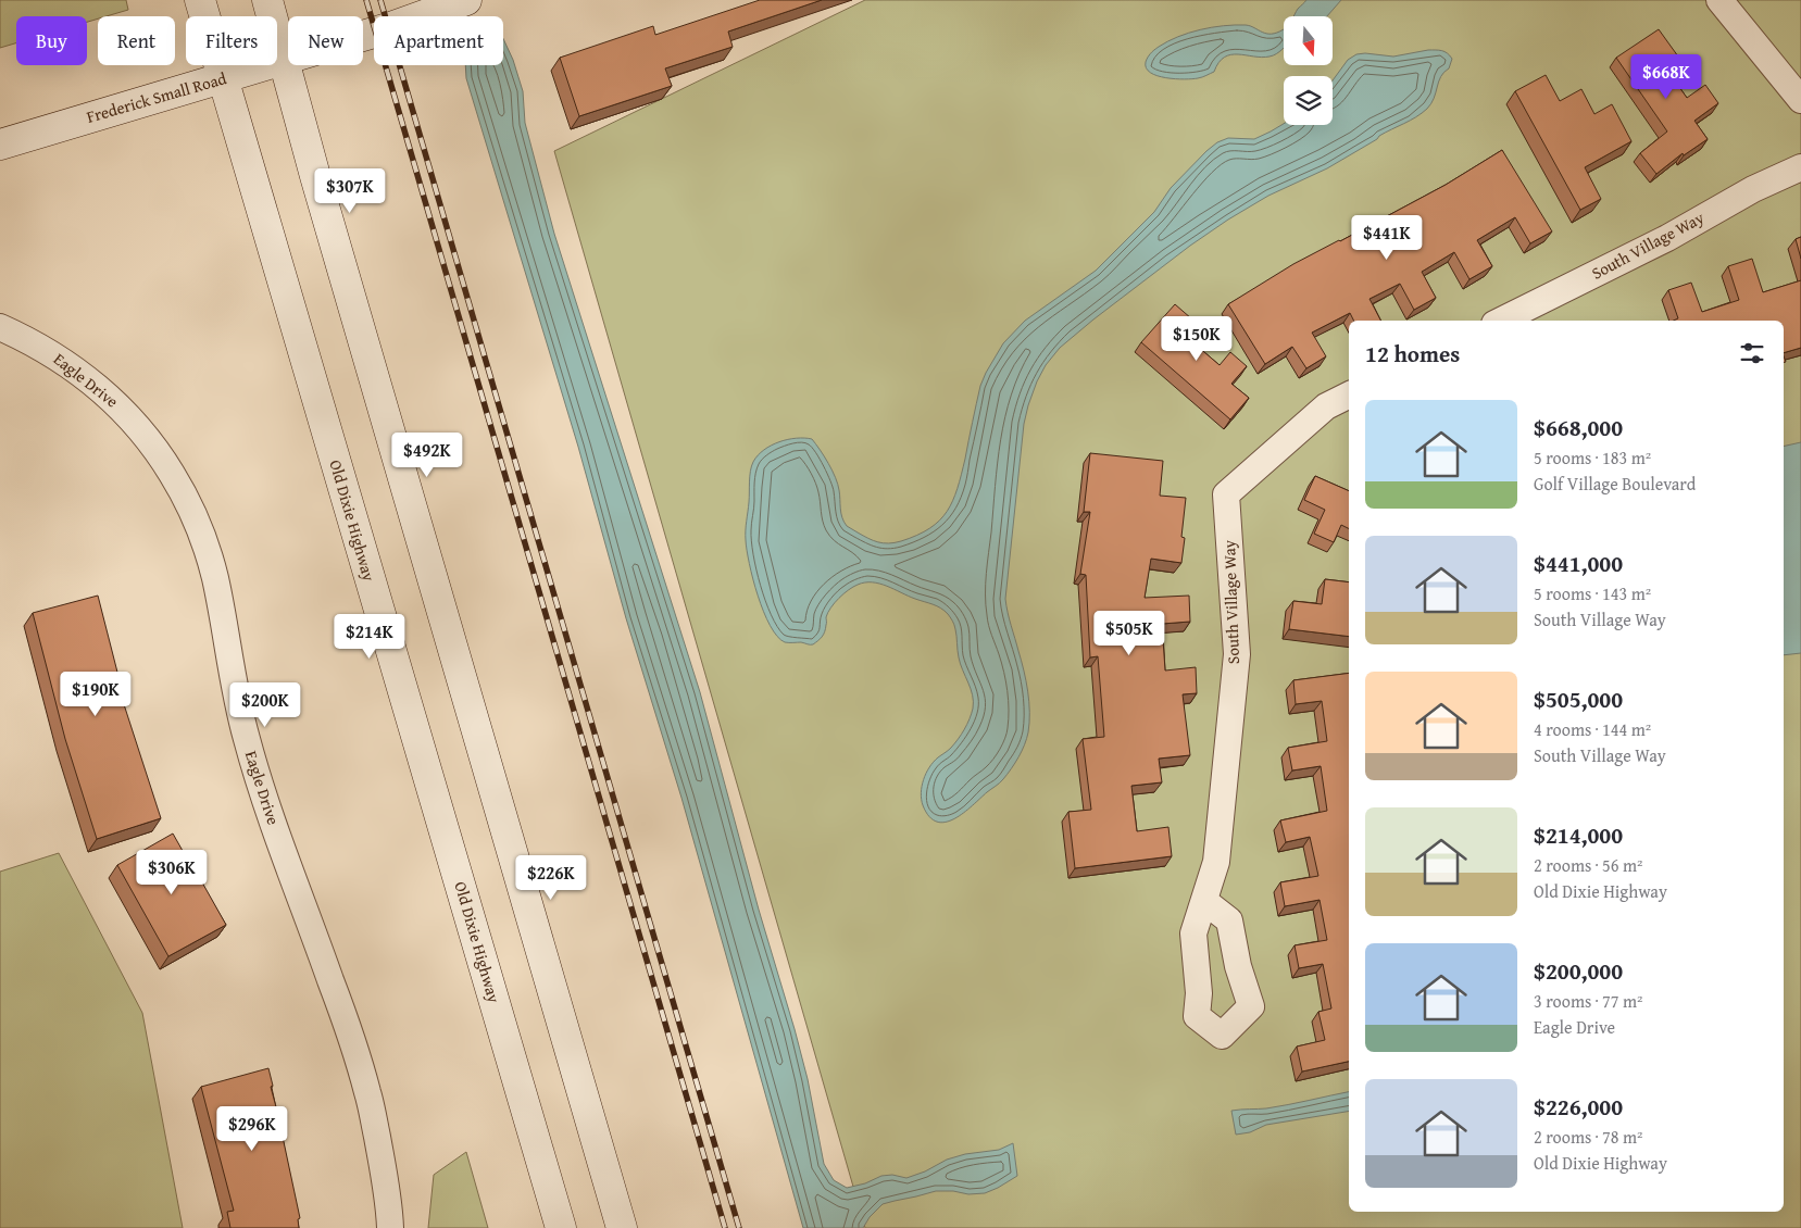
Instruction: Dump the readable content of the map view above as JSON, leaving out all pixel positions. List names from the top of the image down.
{
  "streets": {
    "main road": ["Frederick Small Road", "Old Dixie Highway"],
    "street": ["South Village Way", "Eagle Drive"]
  },
  "crossings": [
    ["Frederick Small Road", "Old Dixie Highway"]
  ],
  "north": "bottom",
  "page": {
    "chip": [
      "Buy",
      "Rent",
      "Filters",
      "New",
      "Apartment"
    ],
    "price": [
      "$668K",
      "$307K",
      "$441K",
      "$150K",
      "$492K",
      "$505K",
      "$214K",
      "$190K",
      "$200K",
      "$306K",
      "$226K",
      "$296K"
    ],
    "heading": "12 homes",
    "list": [
      {
        "name": "$668,000",
        "note": "5 rooms · 183 m² · Golf Village Boulevard"
      },
      {
        "name": "$441,000",
        "note": "5 rooms · 143 m² · South Village Way"
      },
      {
        "name": "$505,000",
        "note": "4 rooms · 144 m² · South Village Way"
      },
      {
        "name": "$214,000",
        "note": "2 rooms · 56 m² · Old Dixie Highway"
      },
      {
        "name": "$200,000",
        "note": "3 rooms · 77 m² · Eagle Drive"
      },
      {
        "name": "$226,000",
        "note": "2 rooms · 78 m² · Old Dixie Highway"
      }
    ]
  }
}
